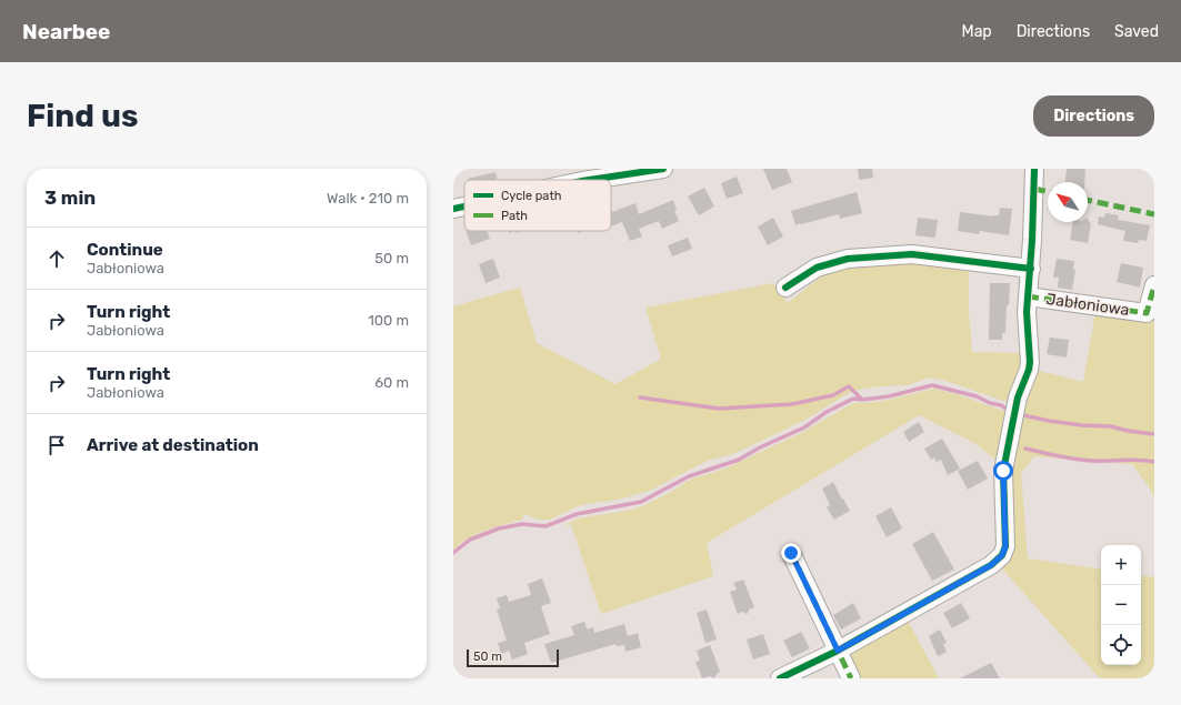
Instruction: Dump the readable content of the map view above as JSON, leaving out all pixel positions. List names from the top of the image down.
{
  "streets": {
    "street": ["Jabłoniowa"]
  },
  "legend": ["Cycle path", "Path"],
  "scale_bar": "50 m",
  "north": "top left",
  "page": {
    "header": "Nearbee",
    "nav": ["Map", "Directions", "Saved"],
    "buttons": "Directions",
    "title": "Find us",
    "heading": ["3 min", "Walk · 210 m"],
    "list": [
      ["Continue", "Jabłoniowa", "50 m"],
      ["Turn right", "Jabłoniowa", "100 m"],
      ["Turn right", "Jabłoniowa", "60 m"],
      "Arrive at destination"
    ],
    "map_buttons": ["+", "−"],
    "scale": "50 m"
  }
}
